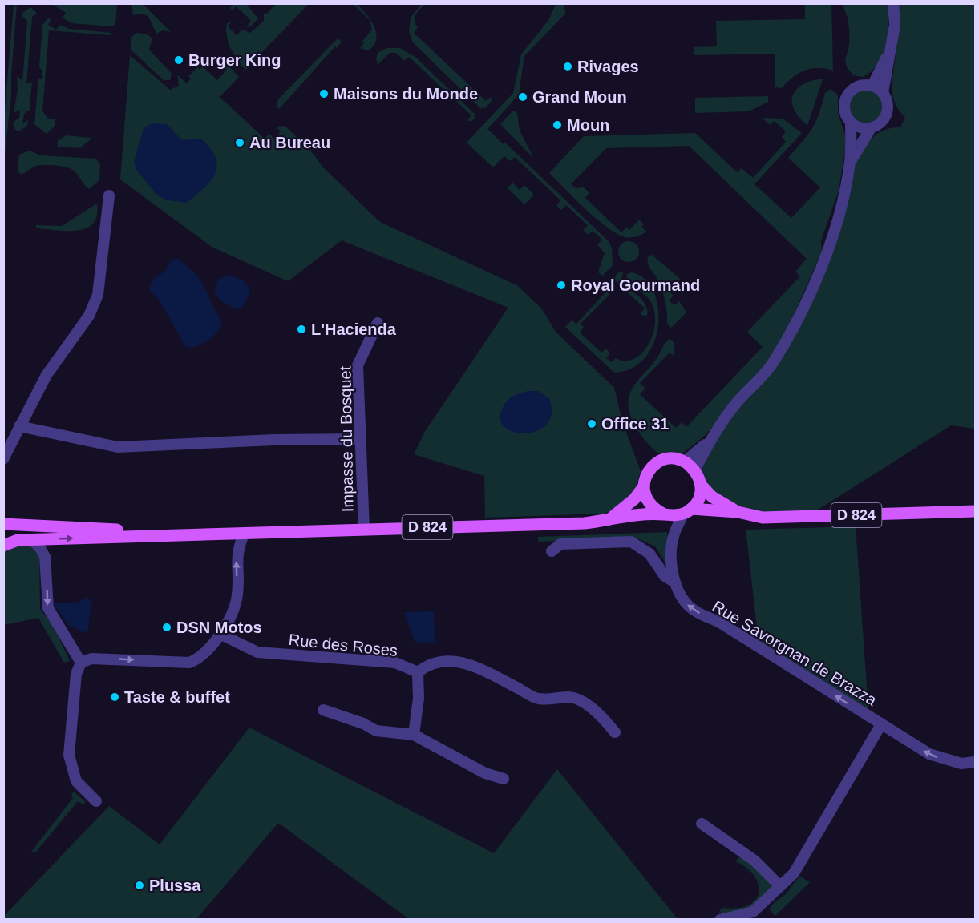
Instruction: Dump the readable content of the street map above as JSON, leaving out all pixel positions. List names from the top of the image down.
{
  "streets": {
    "main road": ["D 824"],
    "street": ["Impasse du Bosquet", "Rue des Roses", "Rue Savorgnan de Brazza"]
  },
  "crossings": [
    ["Impasse du Bosquet", "D 824"],
    ["D 824", "Rue Savorgnan de Brazza"]
  ],
  "one_way": ["Rue Savorgnan de Brazza"],
  "places": [
    "Burger King",
    "Rivages",
    "Maisons du Monde",
    "Grand Moun",
    "Moun",
    "Au Bureau",
    "Royal Gourmand",
    "L'Hacienda",
    "Office 31",
    "DSN Motos",
    "Taste & buffet",
    "Plussa"
  ]
}
